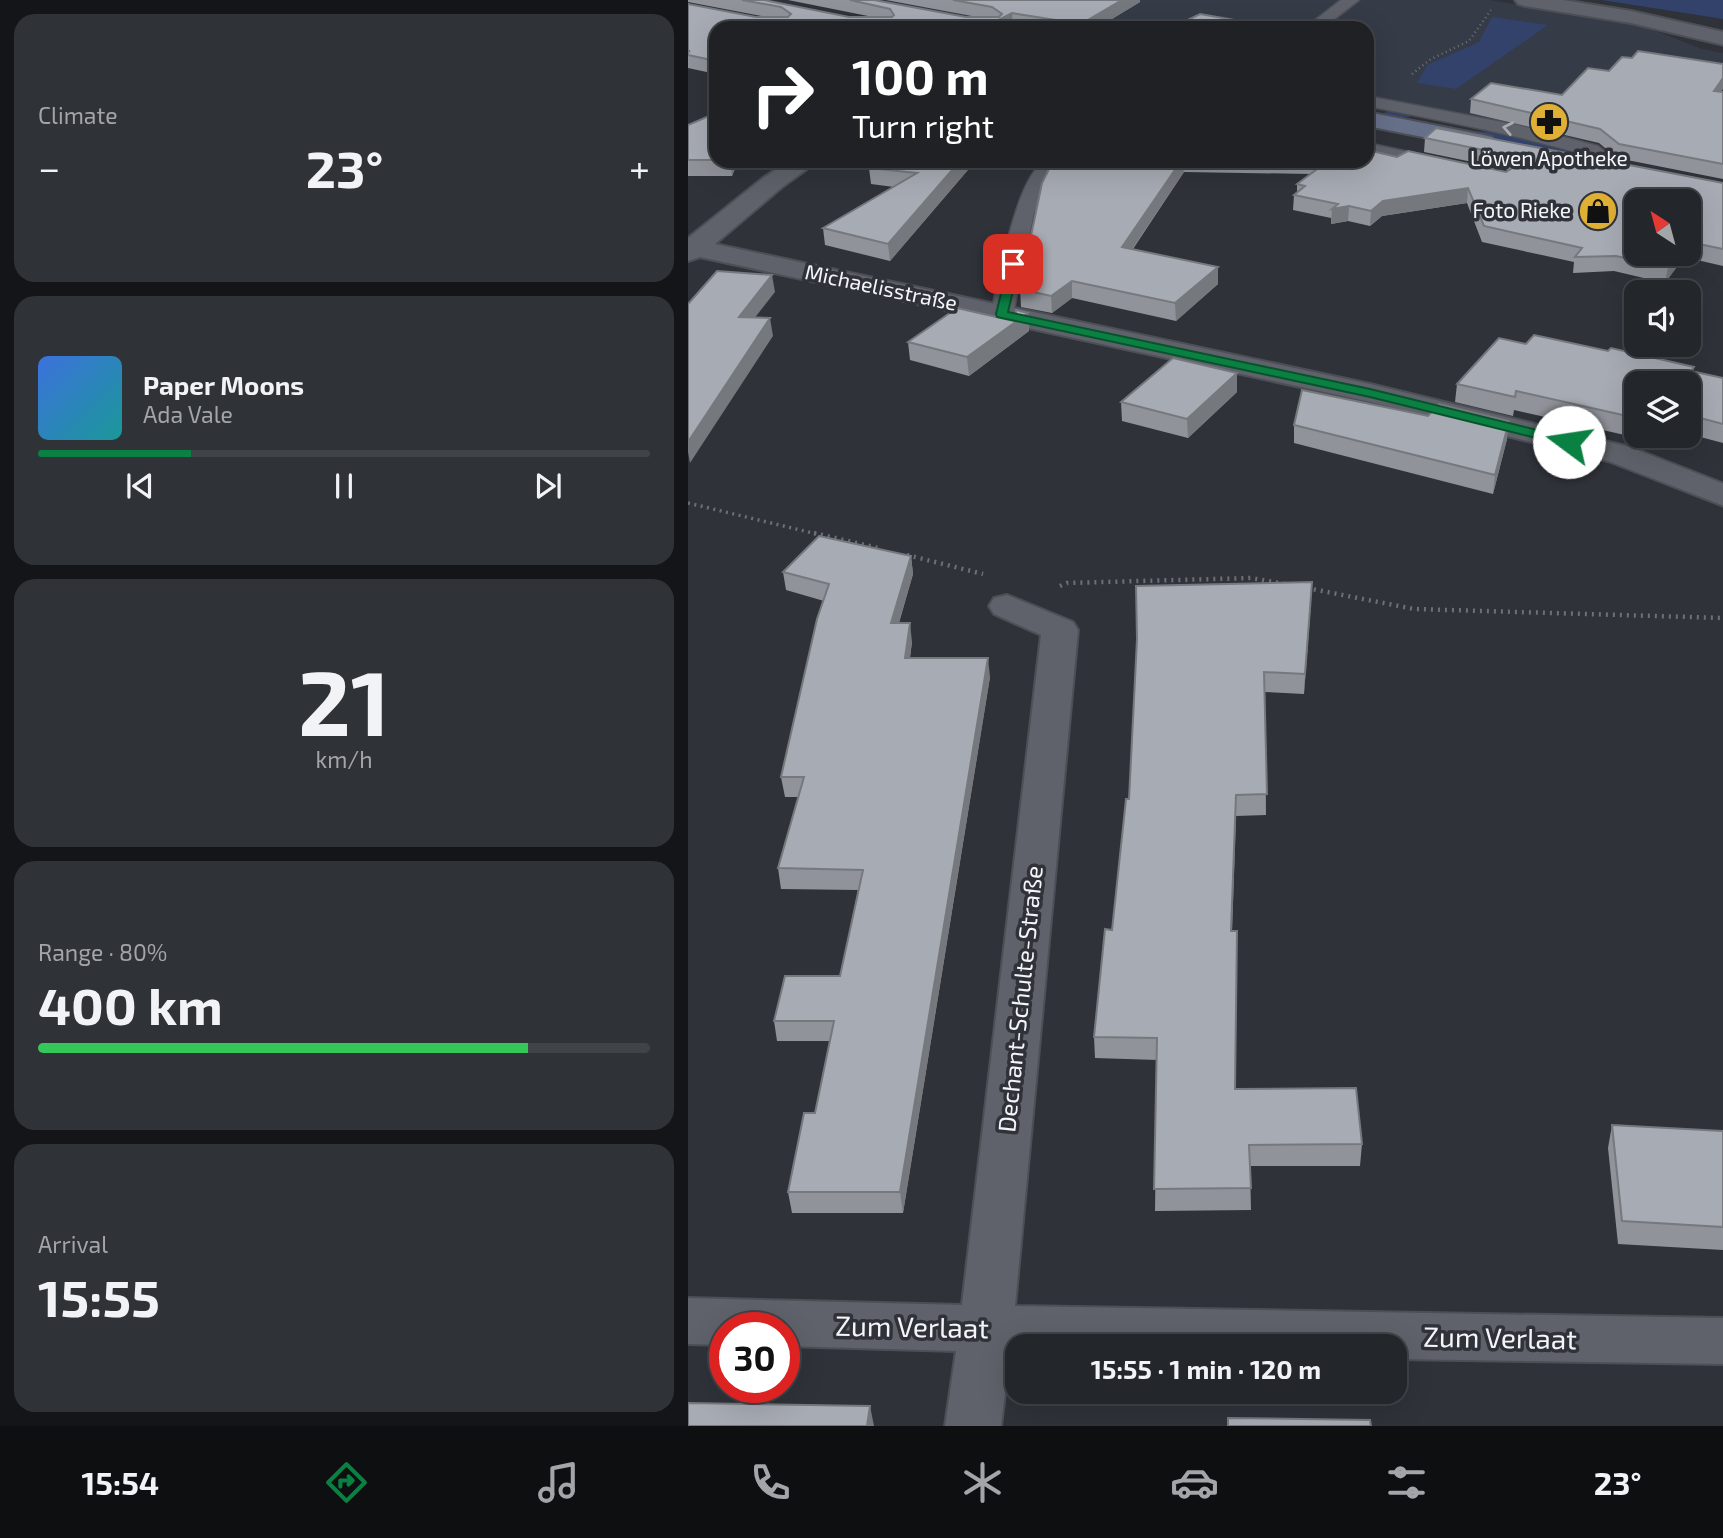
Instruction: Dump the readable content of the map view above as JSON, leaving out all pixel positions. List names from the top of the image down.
{
  "streets": {
    "street": ["Michaelisstraße", "Dechant-Schulte-Straße", "Zum Verlaat"]
  },
  "crossings": [
    ["Dechant-Schulte-Straße", "Zum Verlaat"]
  ],
  "places": {
    "pharmacy": ["Löwen Apotheke"],
    "shop": ["Foto Rieke"]
  },
  "north": "top left",
  "page": {
    "tile": [
      "Climate",
      ["21", "km/h"],
      ["Range · 80%", "400 km"],
      ["Arrival", "15:55"]
    ],
    "turn": ["100 m", "Turn right"],
    "heat": ["−", "23°", "+"],
    "song": ["Paper Moons", "Ada Vale"],
    "limit": "30",
    "trip": "15:55 · 1 min · 120 m",
    "tabs": ["15:54", "23°"]
  }
}
